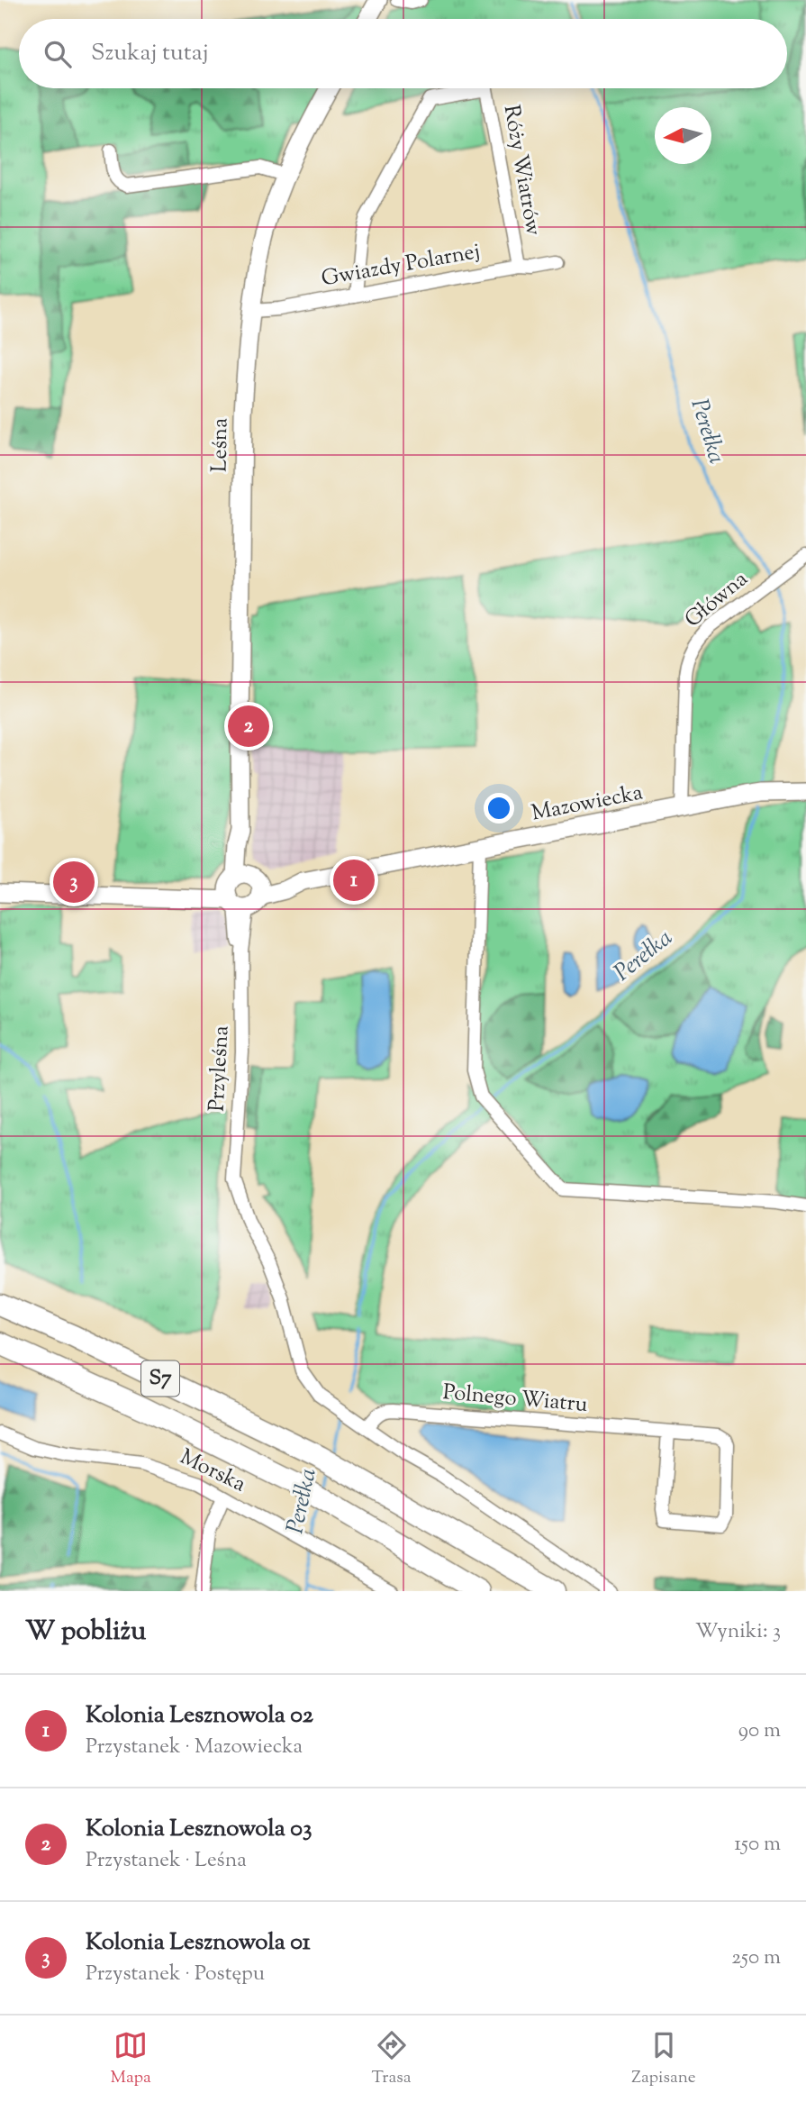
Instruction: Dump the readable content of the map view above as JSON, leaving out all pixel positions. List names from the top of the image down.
{
  "streets": {
    "highway": ["S7"],
    "street": [
      "Róży Wiatrów",
      "Gwiazdy Polarnej",
      "Leśna",
      "Główna",
      "Mazowiecka",
      "Przyleśna",
      "Polnego Wiatru",
      "Morska"
    ]
  },
  "crossings": [
    ["Róży Wiatrów", "Gwiazdy Polarnej"],
    ["Gwiazdy Polarnej", "Leśna"],
    ["Leśna", "Mazowiecka"],
    ["Leśna", "Przyleśna"],
    ["Główna", "Mazowiecka"],
    ["Mazowiecka", "Przyleśna"],
    ["Przyleśna", "Polnego Wiatru"]
  ],
  "water": ["Perełka"],
  "north": "left",
  "page": {
    "search": "Szukaj tutaj",
    "pins": ["2", "1", "3"],
    "heading": ["W pobliżu", "Wyniki: 3"],
    "list": [
      {
        "mark": "1",
        "name": "Kolonia Lesznowola 02",
        "note": "Przystanek · Mazowiecka",
        "value": "90 m"
      },
      {
        "mark": "2",
        "name": "Kolonia Lesznowola 03",
        "note": "Przystanek · Leśna",
        "value": "150 m"
      },
      {
        "mark": "3",
        "name": "Kolonia Lesznowola 01",
        "note": "Przystanek · Postępu",
        "value": "250 m"
      }
    ],
    "nav": ["Mapa", "Trasa", "Zapisane"]
  }
}
